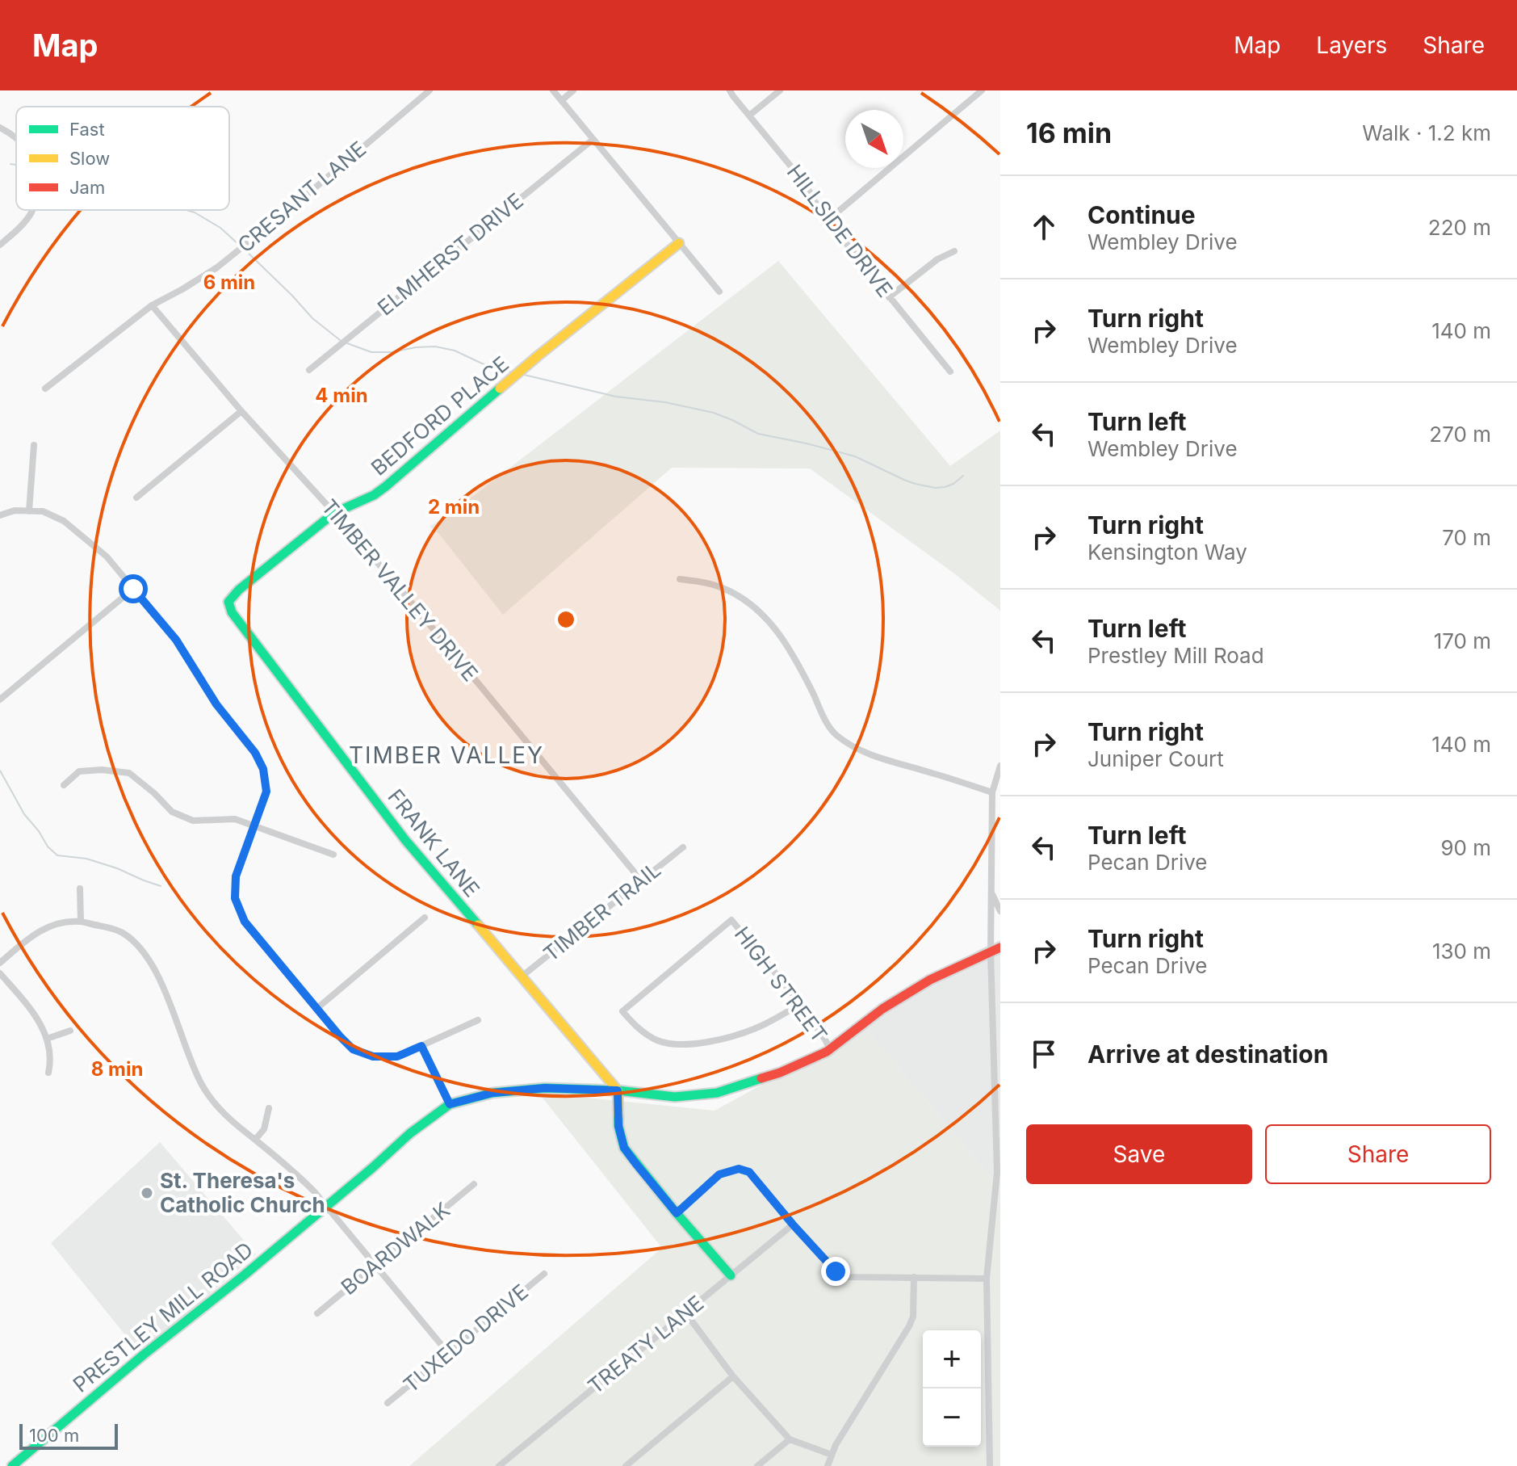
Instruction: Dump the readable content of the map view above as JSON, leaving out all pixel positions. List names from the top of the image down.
{
  "streets": {
    "street": [
      "CRESANT LANE",
      "HILLSIDE DRIVE",
      "ELMHERST DRIVE",
      "BEDFORD PLACE",
      "TIMBER VALLEY DRIVE",
      "FRANK LANE",
      "TIMBER TRAIL",
      "HIGH STREET",
      "BOARDWALK",
      "PRESTLEY MILL ROAD",
      "TUXEDO DRIVE",
      "TREATY LANE"
    ]
  },
  "crossings": [
    ["CRESANT LANE", "TIMBER VALLEY DRIVE"],
    ["BEDFORD PLACE", "TIMBER VALLEY DRIVE"],
    ["BEDFORD PLACE", "FRANK LANE"],
    ["TIMBER VALLEY DRIVE", "TIMBER TRAIL"],
    ["FRANK LANE", "TIMBER TRAIL"],
    ["FRANK LANE", "PRESTLEY MILL ROAD"],
    ["HIGH STREET", "PRESTLEY MILL ROAD"]
  ],
  "districts": ["TIMBER VALLEY"],
  "places": ["St. Theresa's Catholic Church"],
  "legend": ["Fast", "Slow", "Jam"],
  "scale_bar": "100 m",
  "north": "bottom right",
  "page": {
    "header": "Map",
    "nav": ["Map", "Layers", "Share"],
    "heading": ["16 min", "Walk · 1.2 km"],
    "list": [
      ["Continue", "Wembley Drive", "220 m"],
      ["Turn right", "Wembley Drive", "140 m"],
      ["Turn left", "Wembley Drive", "270 m"],
      ["Turn right", "Kensington Way", "70 m"],
      ["Turn left", "Prestley Mill Road", "170 m"],
      ["Turn right", "Juniper Court", "140 m"],
      ["Turn left", "Pecan Drive", "90 m"],
      ["Turn right", "Pecan Drive", "130 m"],
      "Arrive at destination"
    ],
    "buttons": ["Save", "Share"],
    "map_buttons": ["+", "−"],
    "scale": "100 m"
  },
  "rings": [
    "6 min",
    "4 min",
    "2 min",
    "8 min"
  ]
}
